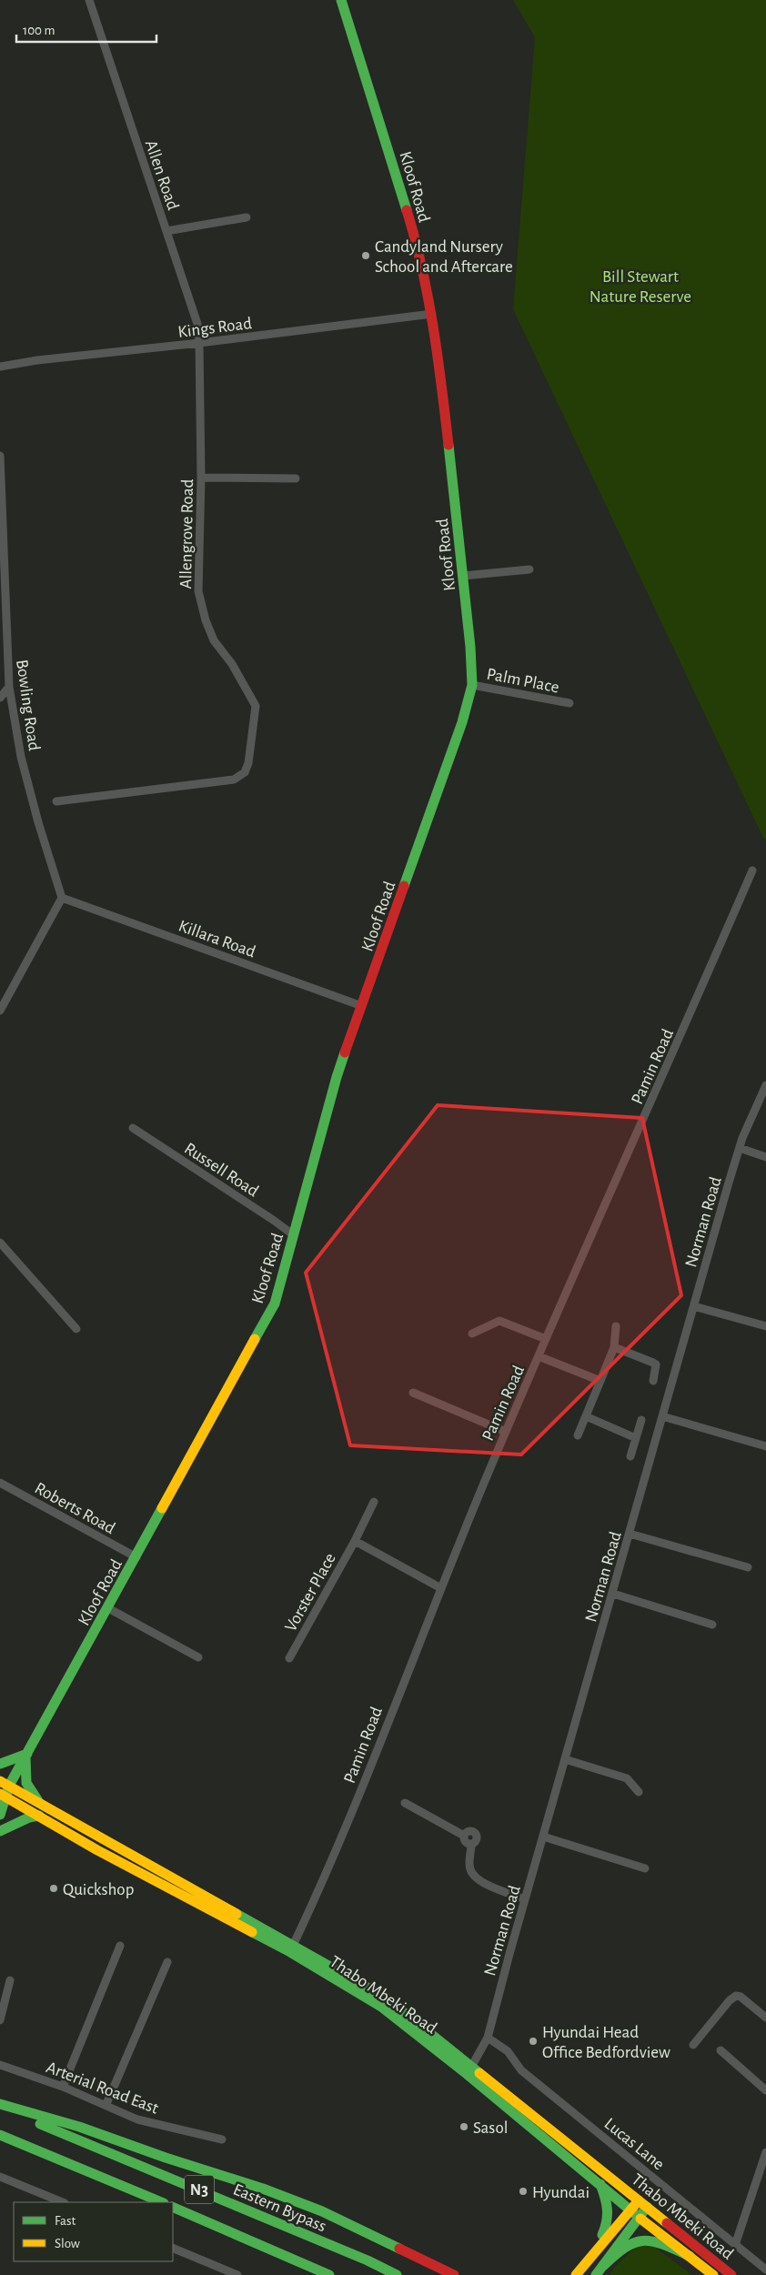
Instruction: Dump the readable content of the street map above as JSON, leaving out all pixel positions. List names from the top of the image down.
{
  "streets": {
    "main road": [
      "Kloof Road",
      "Thabo Mbeki Road",
      "N3",
      "Eastern Bypass"
    ],
    "street": [
      "Allen Road",
      "Kings Road",
      "Allengrove Road",
      "Palm Place",
      "Bowling Road",
      "Killara Road",
      "Pamin Road",
      "Russell Road",
      "Norman Road",
      "Roberts Road",
      "Vorster Place",
      "Arterial Road East",
      "Lucas Lane"
    ]
  },
  "crossings": [
    ["Allen Road", "Kings Road"],
    ["Allen Road", "Allengrove Road"],
    ["Kloof Road", "Kings Road"],
    ["Kloof Road", "Palm Place"],
    ["Kloof Road", "Killara Road"],
    ["Kloof Road", "Russell Road"],
    ["Kloof Road", "Roberts Road"],
    ["Kloof Road", "Thabo Mbeki Road"],
    ["Bowling Road", "Killara Road"],
    ["Pamin Road", "Vorster Place"],
    ["Pamin Road", "Thabo Mbeki Road"],
    ["Norman Road", "Thabo Mbeki Road"],
    ["Norman Road", "Lucas Lane"]
  ],
  "parks": ["Bill Stewart Nature Reserve"],
  "places": [
    "Candyland Nursery School and Aftercare",
    "Quickshop",
    "Hyundai Head Office Bedfordview",
    "Sasol",
    "Hyundai"
  ],
  "legend": ["Fast", "Slow"],
  "scale_bar": "100 m"
}
